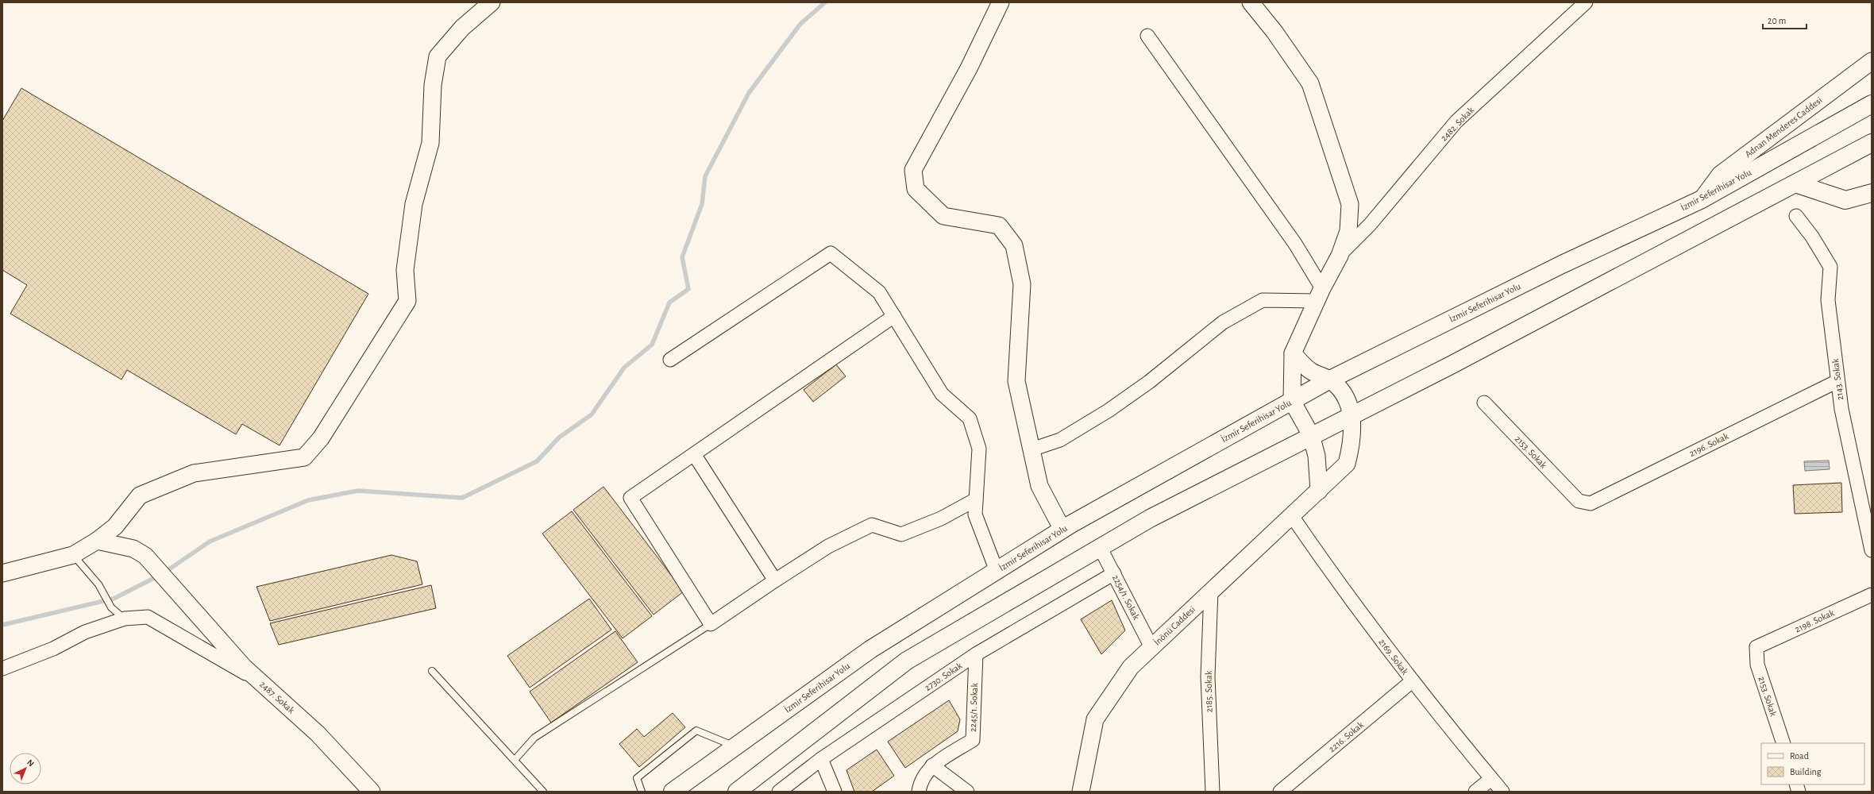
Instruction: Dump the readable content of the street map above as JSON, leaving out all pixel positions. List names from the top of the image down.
{
  "streets": {
    "main road": ["İzmir Seferihisar Yolu"],
    "street": [
      "2482. Sokak",
      "Adnan Menderes Caddesi",
      "2143. Sokak",
      "2196. Sokak",
      "2153. Sokak",
      "2254/1. Sokak",
      "2198. Sokak",
      "İnönü Caddesi",
      "2169. Sokak",
      "2730. Sokak",
      "2185. Sokak",
      "2487. Sokak",
      "2245/1. Sokak",
      "2216. Sokak"
    ]
  },
  "crossings": [
    ["Adnan Menderes Caddesi", "İzmir Seferihisar Yolu"],
    ["İzmir Seferihisar Yolu", "İnönü Caddesi"],
    ["2143. Sokak", "2196. Sokak"],
    ["2196. Sokak", "2153. Sokak"],
    ["2153. Sokak", "2198. Sokak"],
    ["2254/1. Sokak", "İnönü Caddesi"],
    ["2254/1. Sokak", "2730. Sokak"],
    ["İnönü Caddesi", "2169. Sokak"],
    ["İnönü Caddesi", "2185. Sokak"],
    ["2169. Sokak", "2216. Sokak"],
    ["2730. Sokak", "2245/1. Sokak"]
  ],
  "legend": ["Road", "Building"],
  "scale_bar": "20 m",
  "north": "top right"
}
